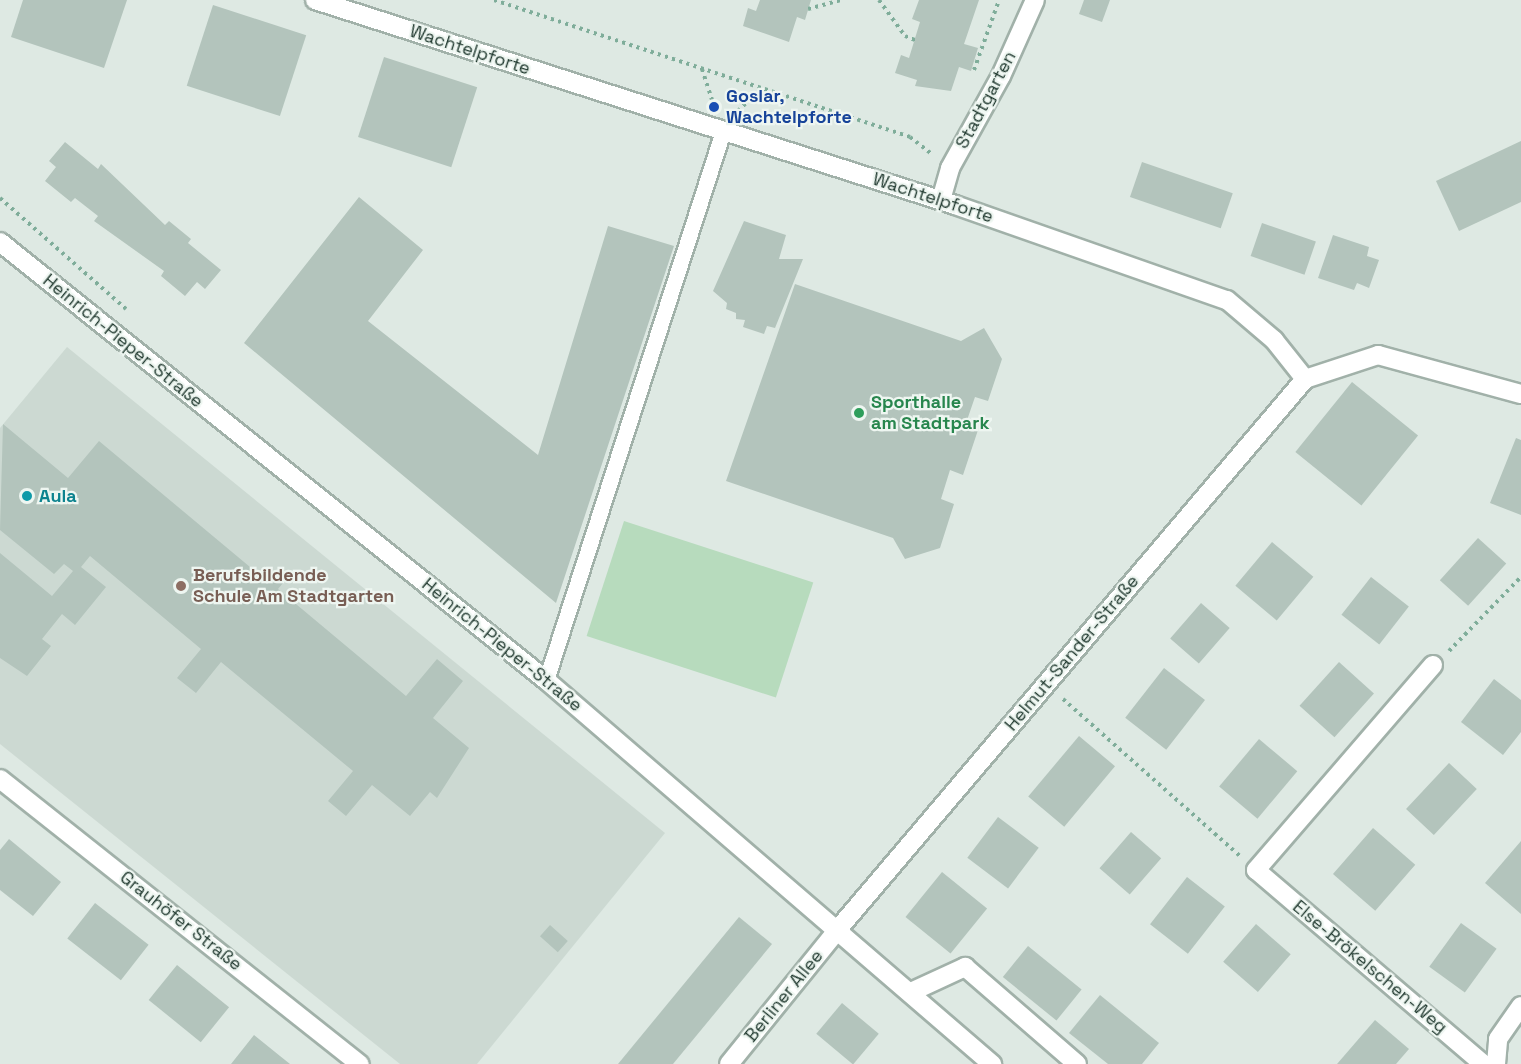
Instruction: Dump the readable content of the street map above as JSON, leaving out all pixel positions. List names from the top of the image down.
{
  "streets": {
    "street": [
      "Wachtelpforte",
      "Stadtgarten",
      "Heinrich-Pieper-Straße",
      "Helmut-Sander-Straße",
      "Grauhöfer Straße",
      "Else-Brökelschen-Weg",
      "Berliner Allee"
    ]
  },
  "crossings": [
    ["Wachtelpforte", "Stadtgarten"],
    ["Wachtelpforte", "Helmut-Sander-Straße"],
    ["Heinrich-Pieper-Straße", "Helmut-Sander-Straße"],
    ["Heinrich-Pieper-Straße", "Berliner Allee"],
    ["Helmut-Sander-Straße", "Berliner Allee"]
  ],
  "places": [
    "Goslar, Wachtelpforte",
    "Sporthalle am Stadtpark",
    "Aula",
    "Berufsbildende Schule Am Stadtgarten"
  ]
}
